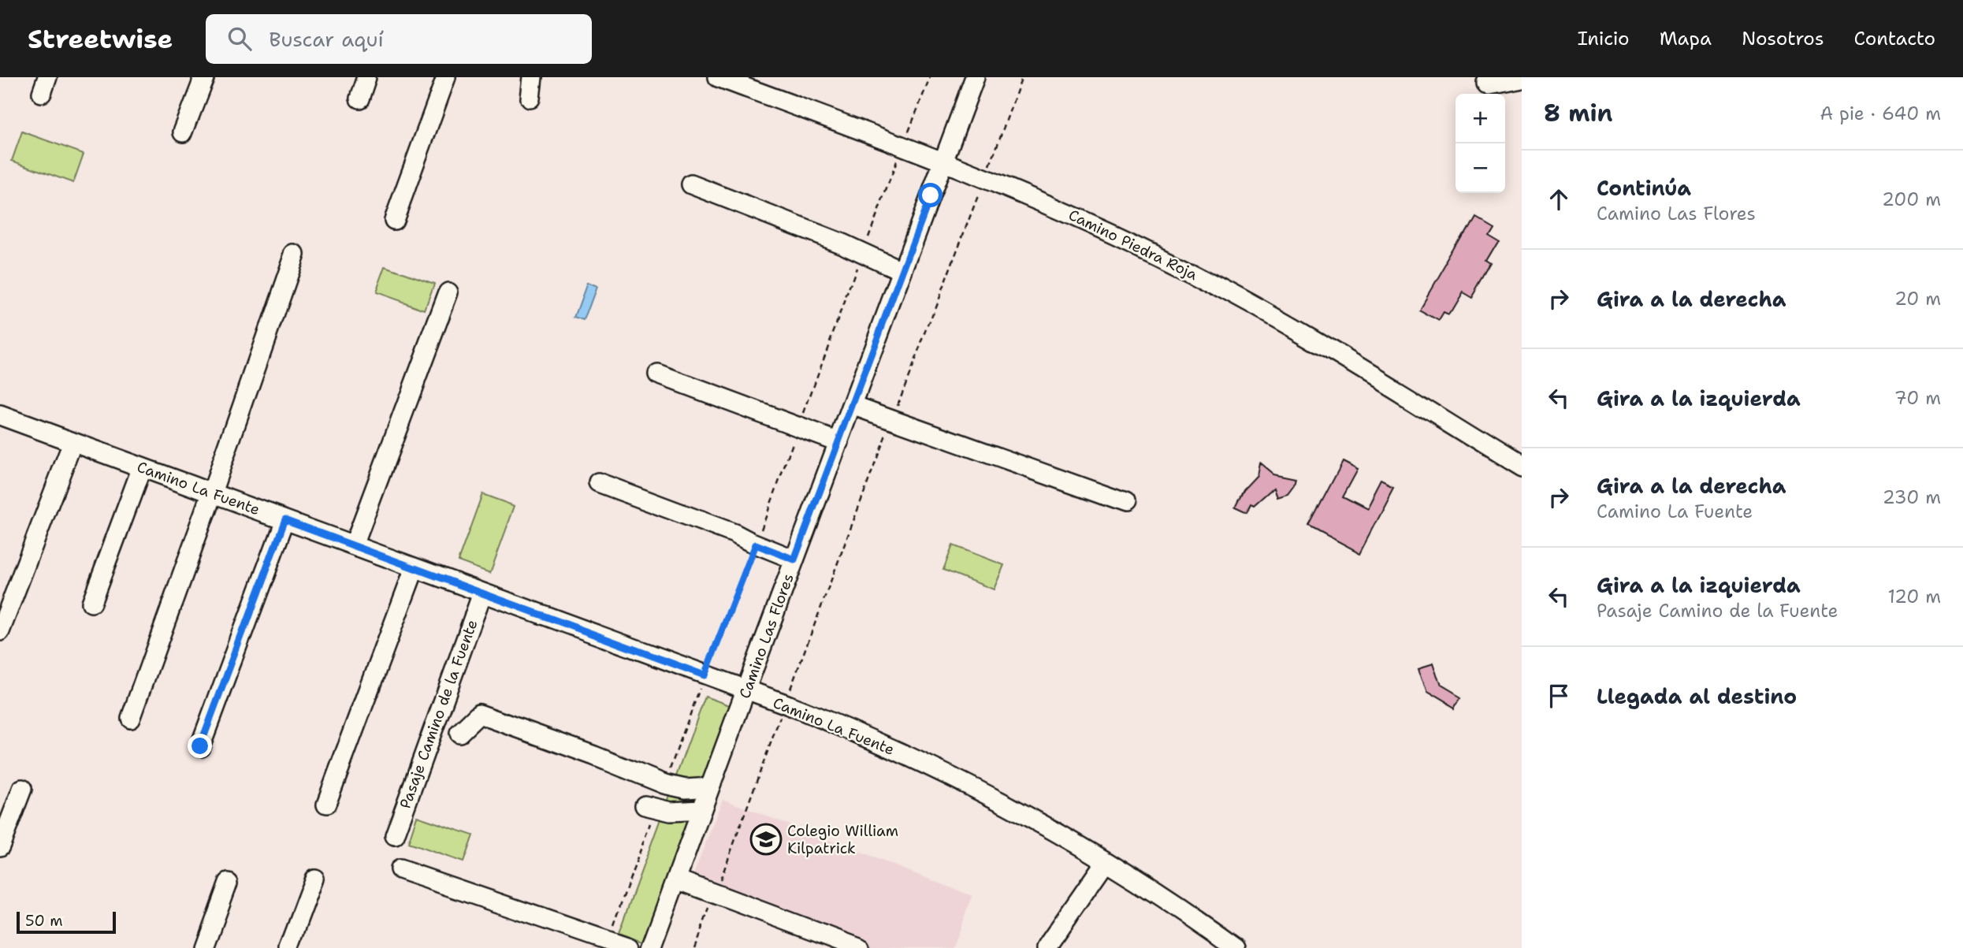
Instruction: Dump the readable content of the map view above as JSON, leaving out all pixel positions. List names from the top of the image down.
{
  "streets": {
    "street": [
      "Camino Piedra Roja",
      "Camino La Fuente",
      "Camino Las Flores",
      "Pasaje Camino de la Fuente"
    ]
  },
  "crossings": [
    ["Camino Piedra Roja", "Camino Las Flores"],
    ["Camino La Fuente", "Camino Las Flores"],
    ["Camino La Fuente", "Pasaje Camino de la Fuente"]
  ],
  "places": {
    "school or university": ["Colegio William Kilpatrick"]
  },
  "scale_bar": "50 m",
  "page": {
    "header": "Streetwise",
    "search": "Buscar aquí",
    "nav": [
      "Inicio",
      "Mapa",
      "Nosotros",
      "Contacto"
    ],
    "heading": ["8 min", "A pie · 640 m"],
    "map_buttons": ["+", "−"],
    "list": [
      ["Continúa", "Camino Las Flores", "200 m"],
      ["Gira a la derecha", "20 m"],
      ["Gira a la izquierda", "70 m"],
      ["Gira a la derecha", "Camino La Fuente", "230 m"],
      ["Gira a la izquierda", "Pasaje Camino de la Fuente", "120 m"],
      "Llegada al destino"
    ],
    "scale": "50 m"
  }
}
